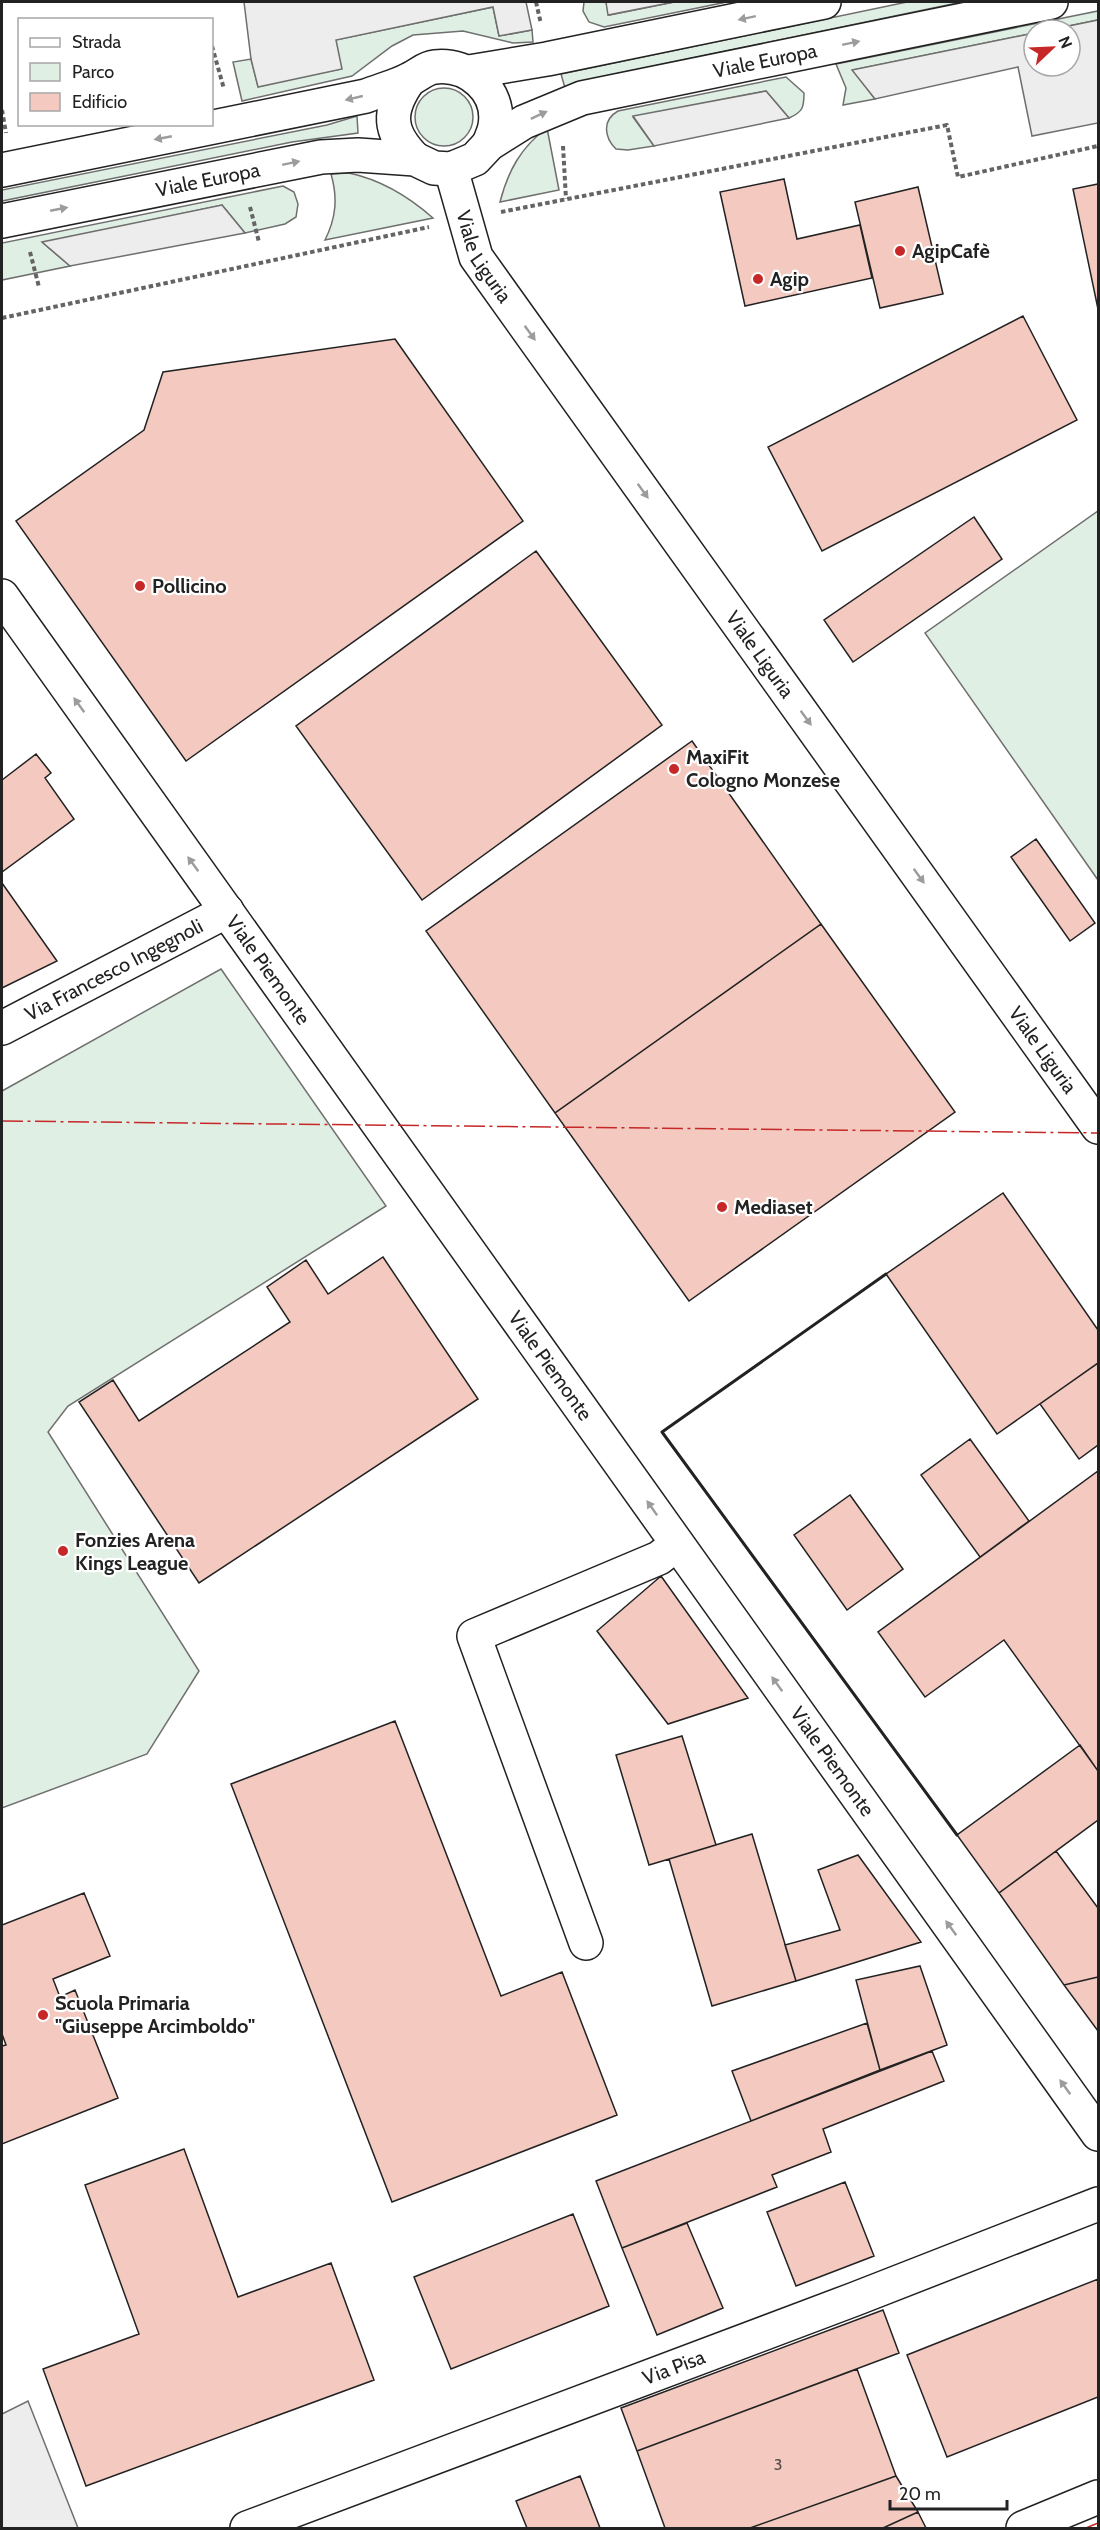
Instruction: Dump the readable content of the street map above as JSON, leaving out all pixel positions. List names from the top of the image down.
{
  "streets": {
    "street": [
      "Viale Europa",
      "Viale Liguria",
      "Viale Piemonte",
      "Via Francesco Ingegnoli",
      "Via Pisa"
    ]
  },
  "crossings": [
    ["Viale Europa", "Viale Liguria"],
    ["Viale Piemonte", "Via Francesco Ingegnoli"]
  ],
  "one_way": ["Viale Liguria", "Viale Piemonte"],
  "places": [
    "AgipCafè",
    "Agip",
    "Pollicino",
    "MaxiFit Cologno Monzese",
    "Mediaset",
    "Fonzies Arena Kings League",
    "Scuola Primaria \"Giuseppe Arcimboldo\""
  ],
  "house_numbers": ["3"],
  "legend": ["Strada", "Parco", "Edificio"],
  "scale_bar": "20 m",
  "north": "top right"
}
